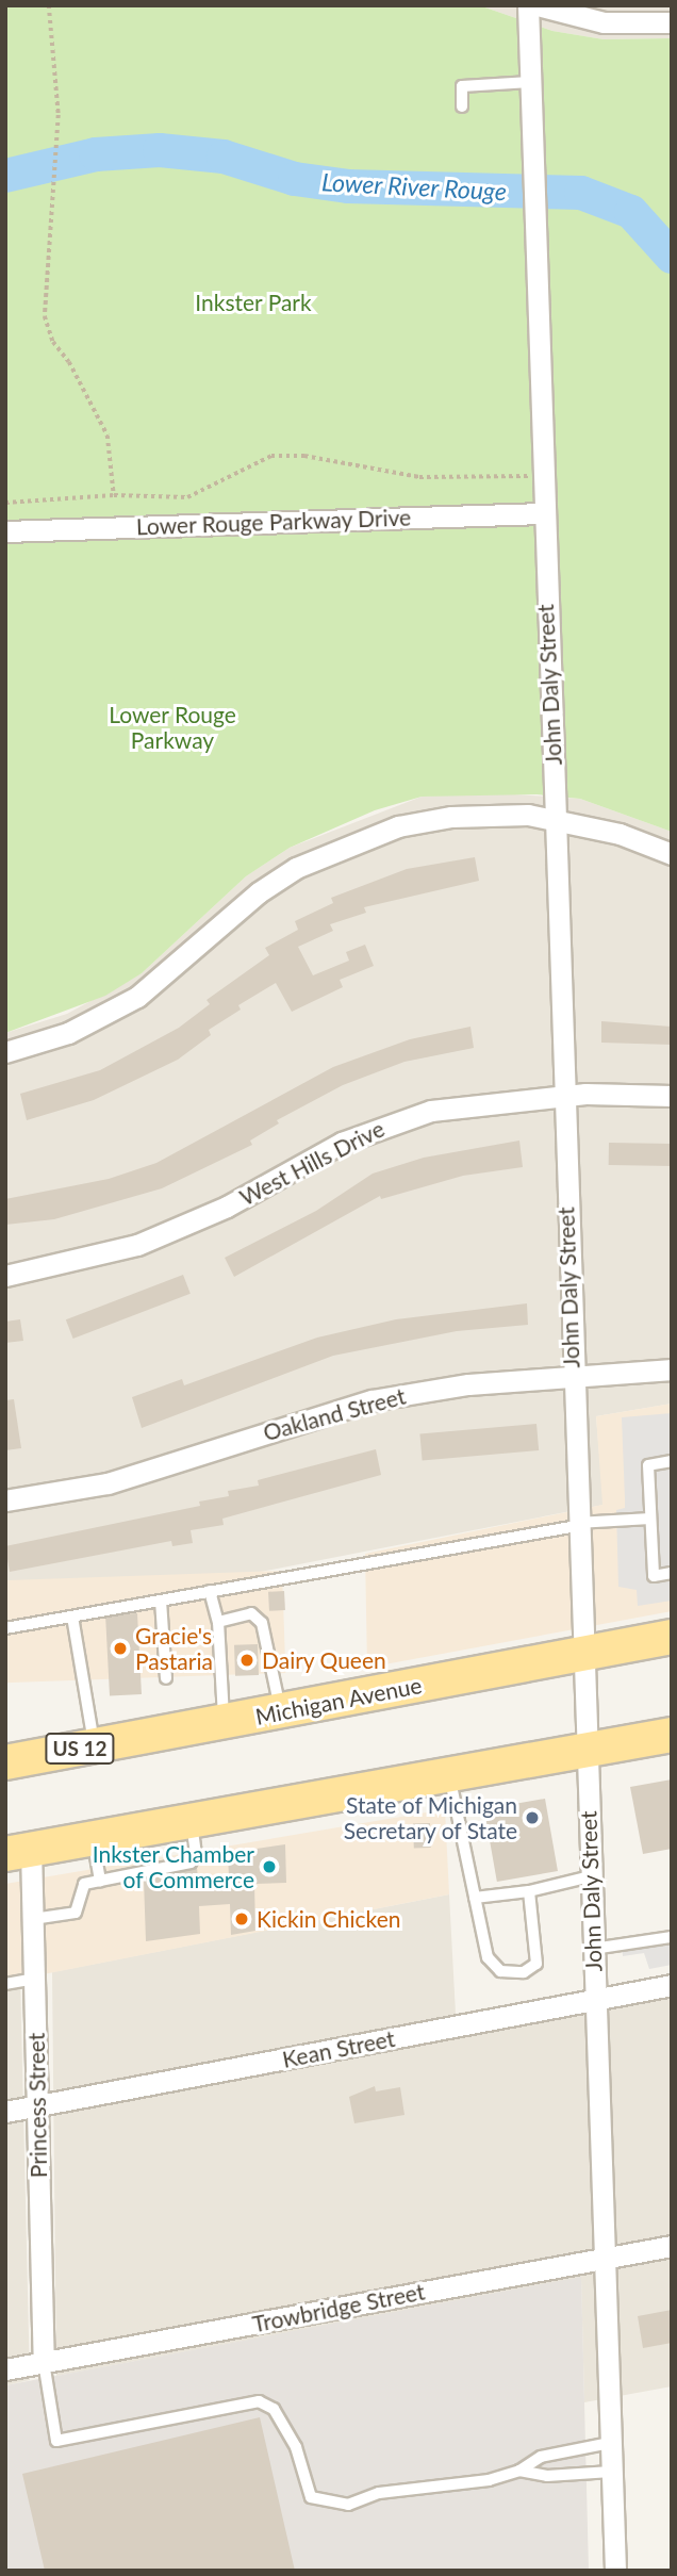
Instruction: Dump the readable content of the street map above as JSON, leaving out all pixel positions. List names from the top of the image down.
{
  "streets": {
    "main road": ["Michigan Avenue", "US 12"],
    "street": [
      "Lower Rouge Parkway Drive",
      "John Daly Street",
      "West Hills Drive",
      "Oakland Street",
      "Kean Street",
      "Princess Street",
      "Trowbridge Street"
    ]
  },
  "crossings": [
    ["Lower Rouge Parkway Drive", "John Daly Street"],
    ["John Daly Street", "West Hills Drive"],
    ["John Daly Street", "Oakland Street"],
    ["John Daly Street", "Michigan Avenue"],
    ["John Daly Street", "Kean Street"],
    ["John Daly Street", "Trowbridge Street"],
    ["Kean Street", "Princess Street"],
    ["Princess Street", "Trowbridge Street"]
  ],
  "water": ["Lower River Rouge"],
  "parks": ["Inkster Park", "Lower Rouge Parkway"],
  "places": [
    "Gracie's Pastaria",
    "Dairy Queen",
    "State of Michigan Secretary of State",
    "Inkster Chamber of Commerce",
    "Kickin Chicken"
  ]
}
